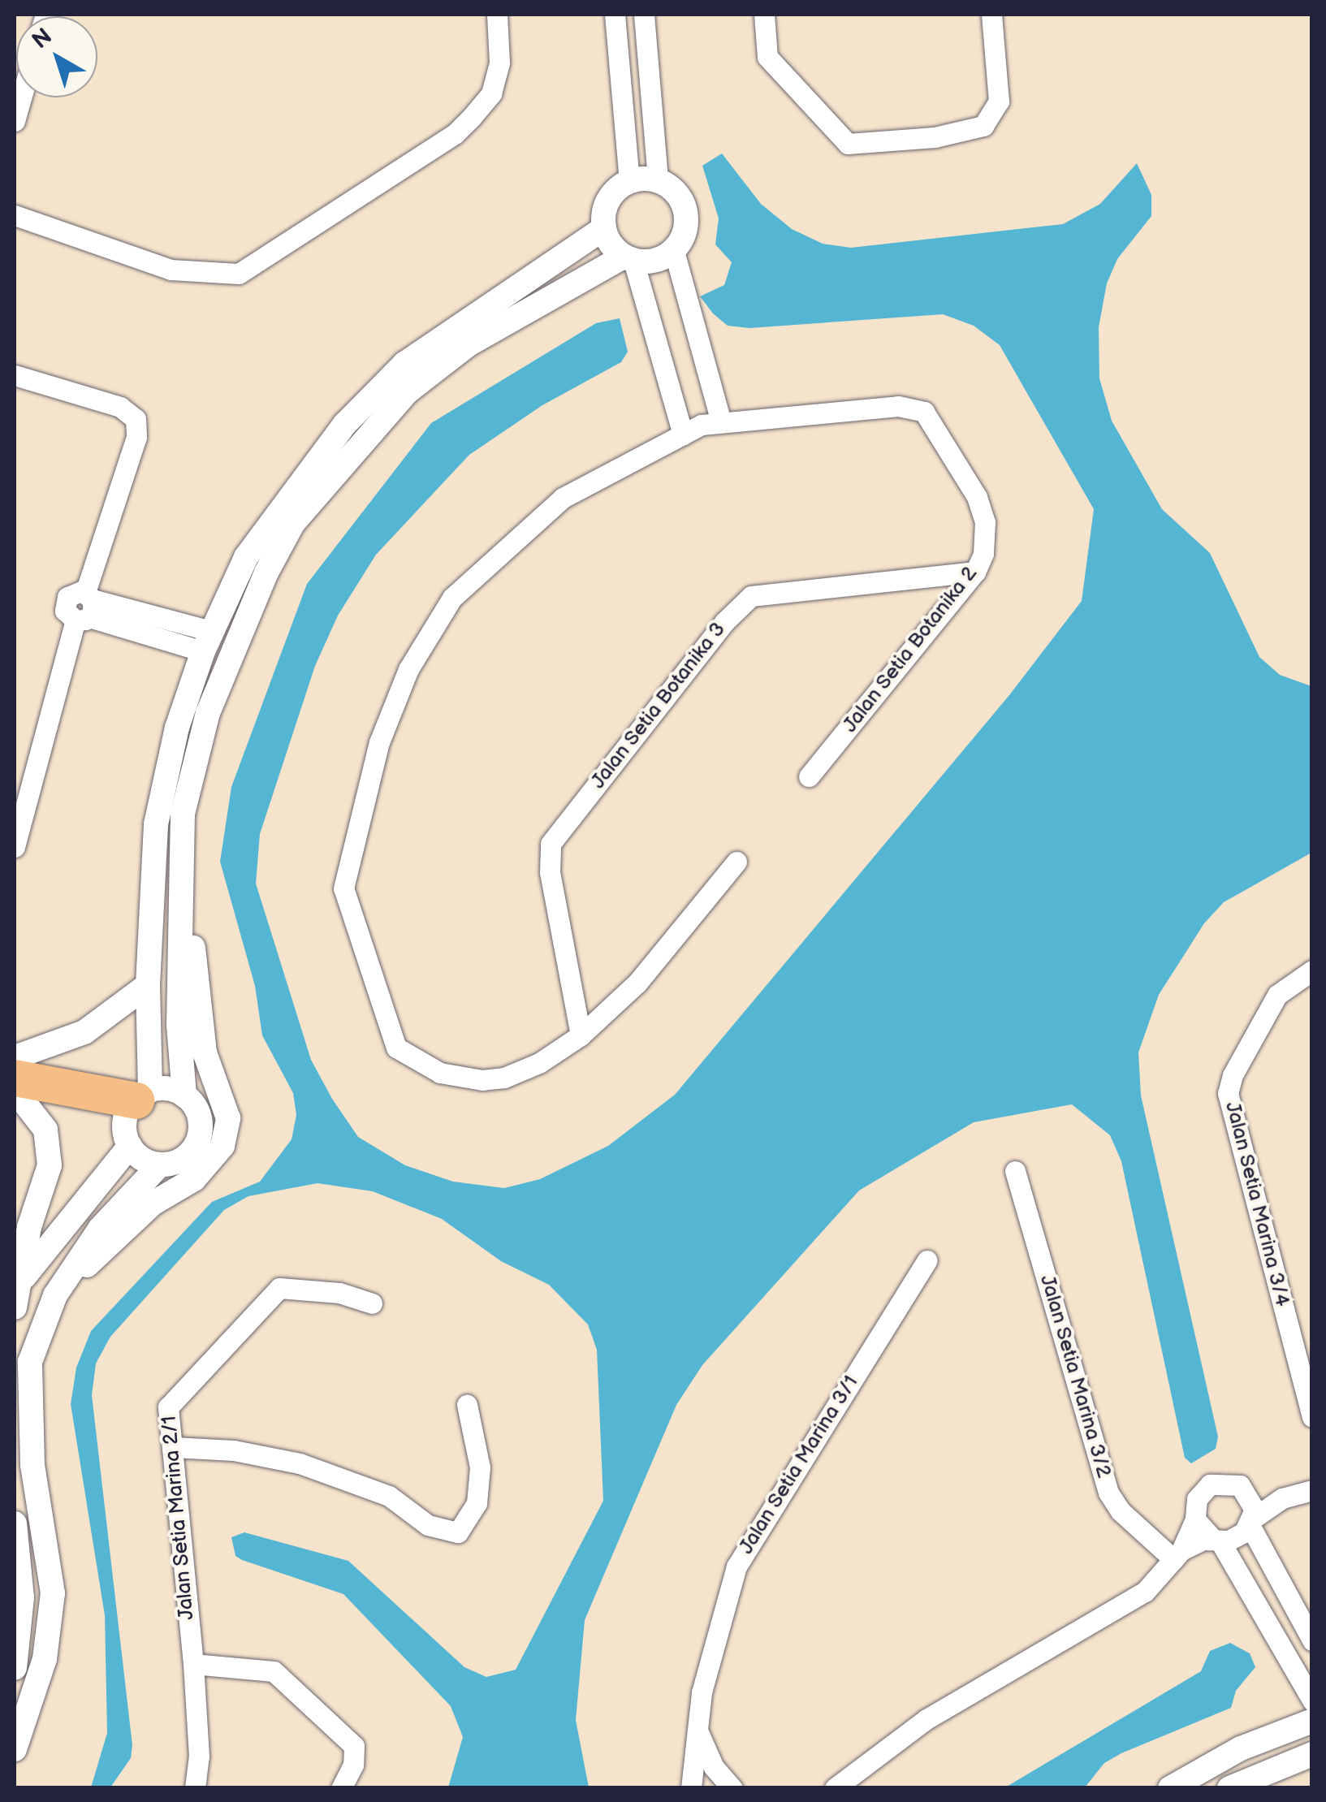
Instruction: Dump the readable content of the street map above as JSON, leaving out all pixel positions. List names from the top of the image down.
{
  "streets": {
    "street": [
      "Jalan Setia Botanika 2",
      "Jalan Setia Botanika 3",
      "Jalan Setia Marina 3/4",
      "Jalan Setia Marina 3/2",
      "Jalan Setia Marina 3/1",
      "Jalan Setia Marina 2/1"
    ]
  },
  "crossings": [
    ["Jalan Setia Botanika 2", "Jalan Setia Botanika 3"]
  ],
  "north": "top left"
}
